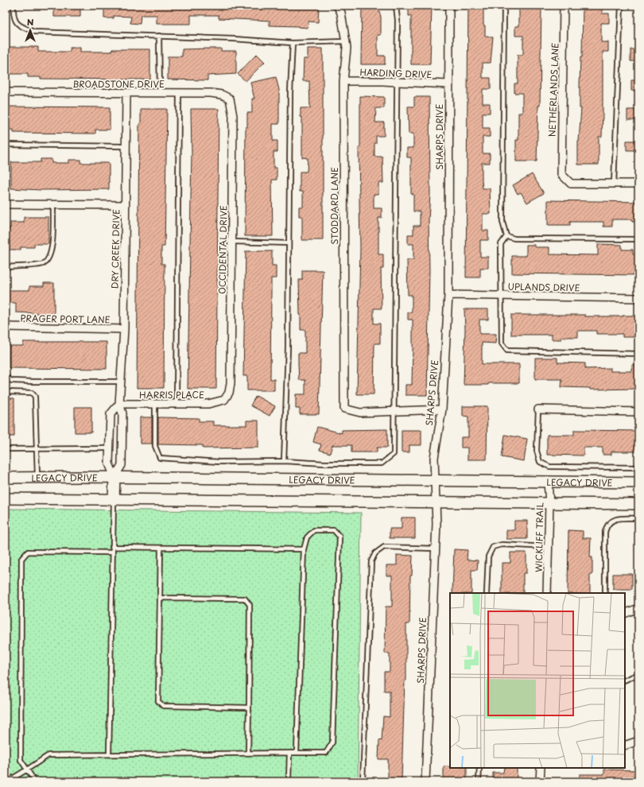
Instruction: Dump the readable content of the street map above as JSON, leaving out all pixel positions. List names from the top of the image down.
{
  "streets": {
    "main road": ["LEGACY DRIVE"],
    "street": [
      "HARDING DRIVE",
      "BROADSTONE DRIVE",
      "NETHERLANDS LANE",
      "SHARPS DRIVE",
      "STODDARD LANE",
      "DRY CREEK DRIVE",
      "OCCIDENTAL DRIVE",
      "UPLANDS DRIVE",
      "PRAGER PORT LANE",
      "HARRIS PLACE",
      "WICKLIFF TRAIL"
    ]
  },
  "crossings": [
    ["HARDING DRIVE", "SHARPS DRIVE"],
    ["HARDING DRIVE", "STODDARD LANE"],
    ["BROADSTONE DRIVE", "DRY CREEK DRIVE"],
    ["BROADSTONE DRIVE", "OCCIDENTAL DRIVE"],
    ["SHARPS DRIVE", "UPLANDS DRIVE"],
    ["SHARPS DRIVE", "LEGACY DRIVE"],
    ["DRY CREEK DRIVE", "PRAGER PORT LANE"],
    ["DRY CREEK DRIVE", "HARRIS PLACE"],
    ["DRY CREEK DRIVE", "LEGACY DRIVE"],
    ["OCCIDENTAL DRIVE", "HARRIS PLACE"],
    ["LEGACY DRIVE", "WICKLIFF TRAIL"]
  ],
  "north": "top"
}
